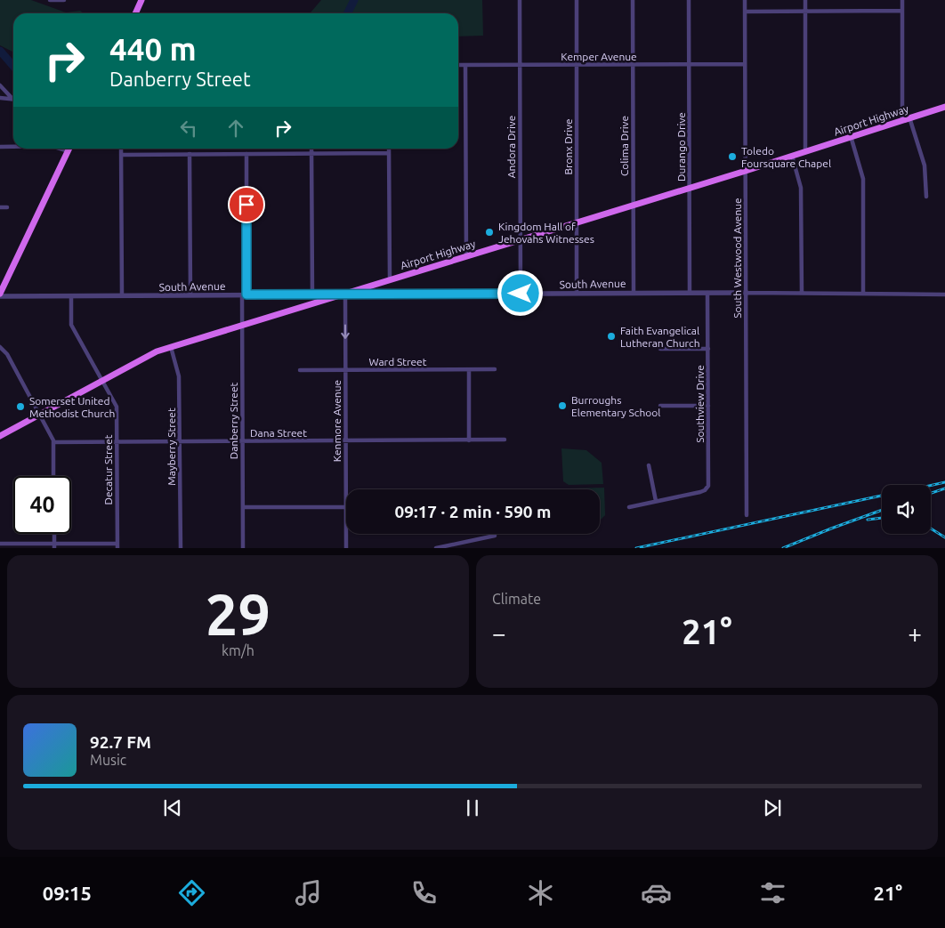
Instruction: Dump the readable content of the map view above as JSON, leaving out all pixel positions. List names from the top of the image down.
{
  "streets": {
    "main road": ["Airport Highway"],
    "street": [
      "Kemper Avenue",
      "Colima Drive",
      "Andora Drive",
      "Bronx Drive",
      "Durango Drive",
      "South Westwood Avenue",
      "South Avenue",
      "Ward Street",
      "Southview Drive",
      "Danberry Street",
      "Kenmore Avenue",
      "Dana Street",
      "Mayberry Street",
      "Decatur Street"
    ]
  },
  "crossings": [
    ["Kemper Avenue", "Colima Drive"],
    ["Kemper Avenue", "Andora Drive"],
    ["Kemper Avenue", "Bronx Drive"],
    ["Kemper Avenue", "Durango Drive"],
    ["Kemper Avenue", "South Westwood Avenue"],
    ["Airport Highway", "Colima Drive"],
    ["Airport Highway", "Andora Drive"],
    ["Airport Highway", "Bronx Drive"],
    ["Airport Highway", "Durango Drive"],
    ["Airport Highway", "South Westwood Avenue"],
    ["Airport Highway", "South Avenue"],
    ["Airport Highway", "Danberry Street"],
    ["Airport Highway", "Kenmore Avenue"],
    ["Airport Highway", "Mayberry Street"],
    ["Airport Highway", "Decatur Street"],
    ["Colima Drive", "South Avenue"],
    ["Andora Drive", "South Avenue"],
    ["Bronx Drive", "South Avenue"],
    ["Durango Drive", "South Avenue"],
    ["South Westwood Avenue", "South Avenue"],
    ["South Avenue", "Southview Drive"],
    ["South Avenue", "Danberry Street"],
    ["South Avenue", "Kenmore Avenue"],
    ["South Avenue", "Decatur Street"],
    ["Ward Street", "Kenmore Avenue"],
    ["Danberry Street", "Dana Street"],
    ["Kenmore Avenue", "Dana Street"],
    ["Dana Street", "Mayberry Street"],
    ["Dana Street", "Decatur Street"]
  ],
  "places": [
    "Toledo Foursquare Chapel",
    "Kingdom Hall of Jehovahs Witnesses",
    "Faith Evangelical Lutheran Church",
    "Burroughs Elementary School",
    "Somerset United Methodist Church"
  ],
  "page": {
    "turn": ["440 m", "Danberry Street"],
    "limit": "40",
    "trip": "09:17 · 2 min · 590 m",
    "tile": [
      ["29", "km/h"],
      "Climate"
    ],
    "heat": ["−", "21°", "+"],
    "song": ["92.7 FM", "Music"],
    "tabs": ["09:15", "21°"]
  }
}
